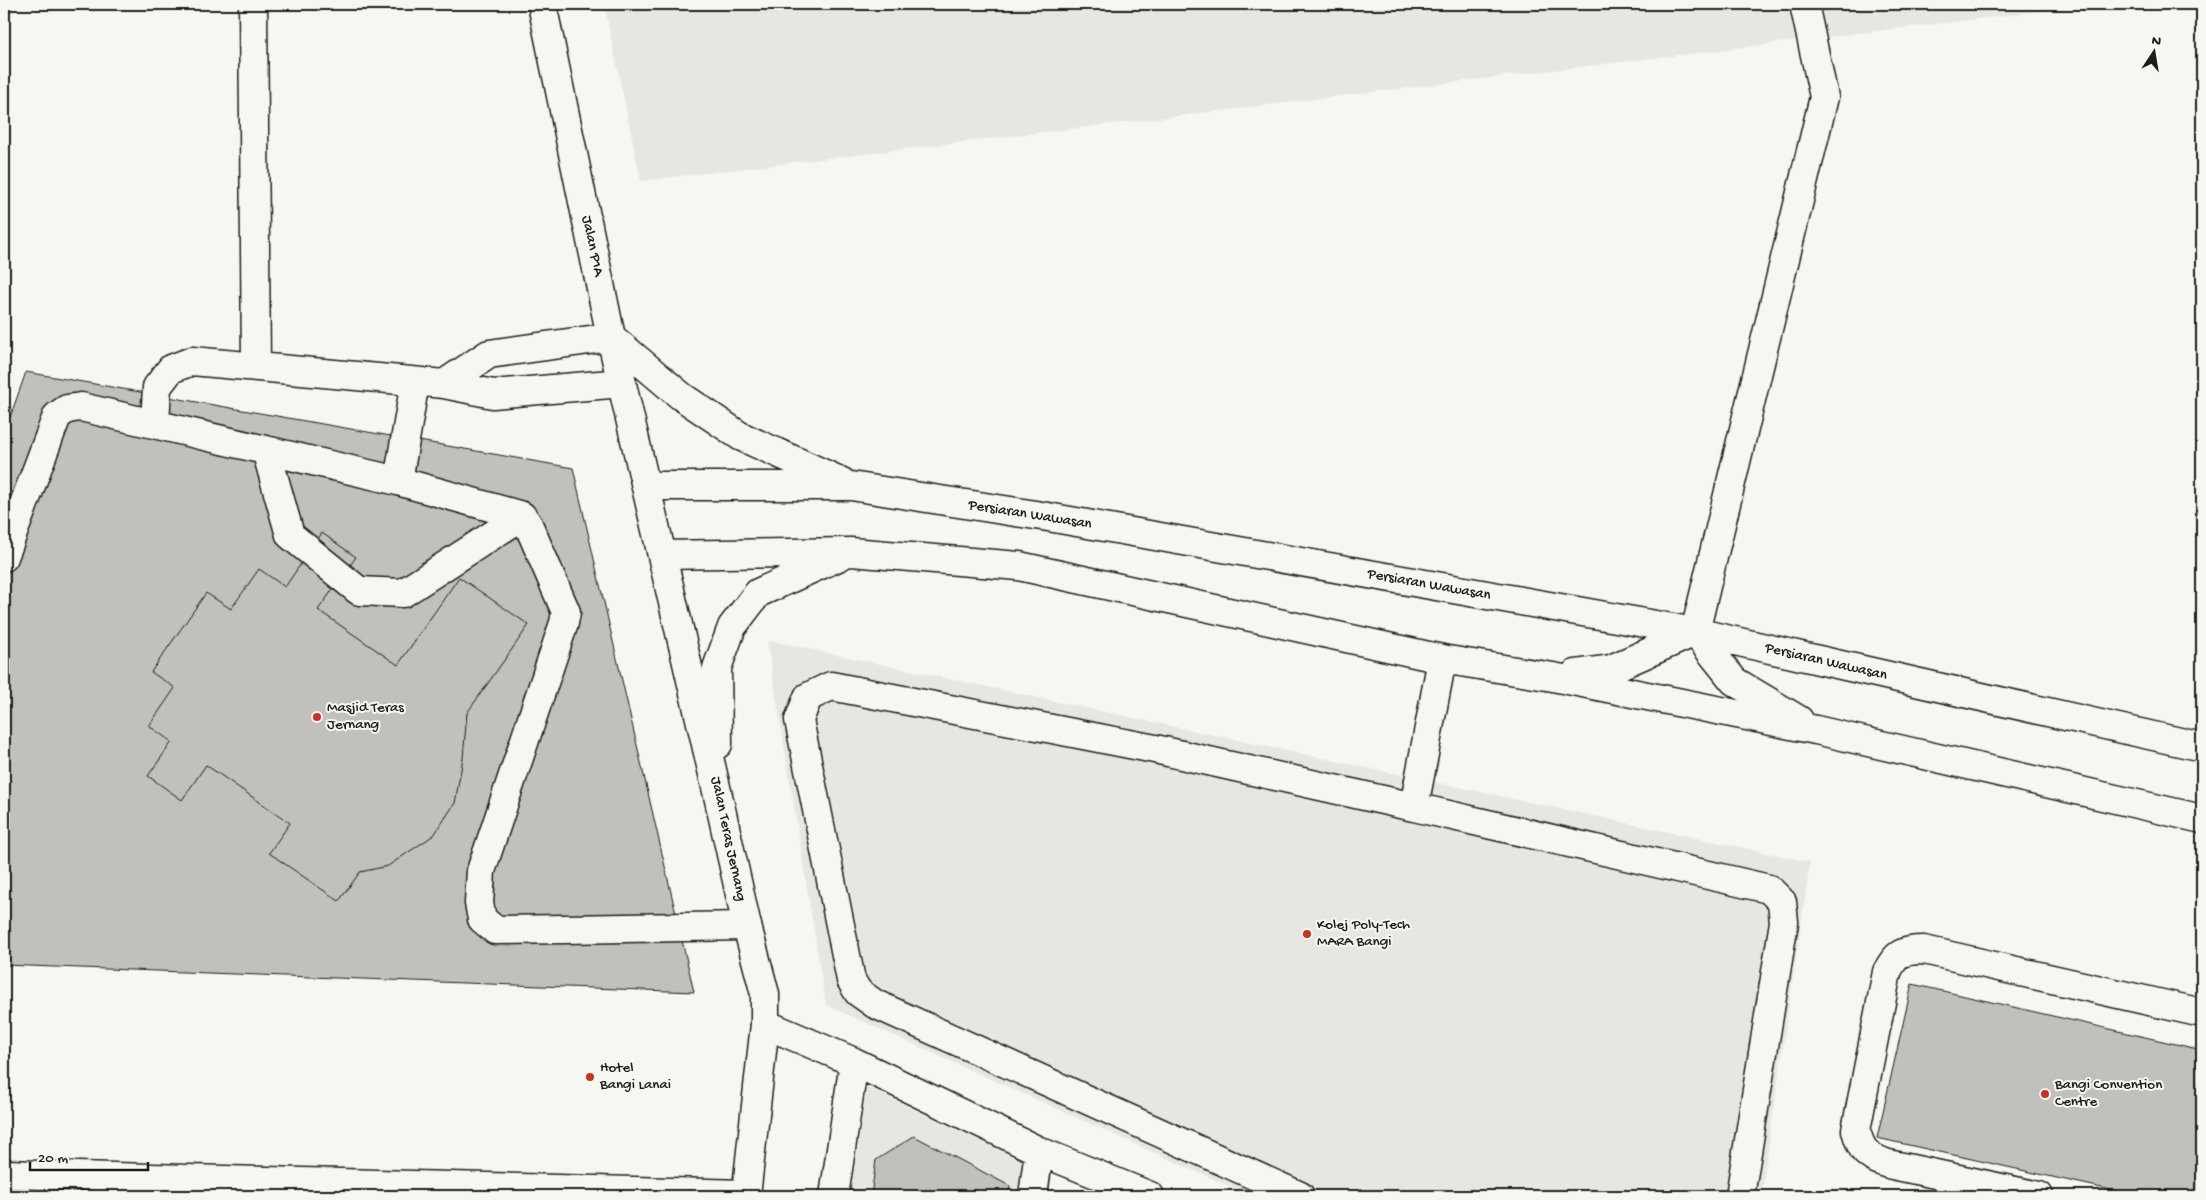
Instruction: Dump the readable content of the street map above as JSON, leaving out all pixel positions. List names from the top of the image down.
{
  "streets": {
    "main road": ["Jalan P1A", "Persiaran Wawasan", "Jalan Teras Jernang"]
  },
  "crossings": [
    ["Jalan P1A", "Persiaran Wawasan"],
    ["Jalan P1A", "Jalan Teras Jernang"],
    ["Persiaran Wawasan", "Jalan Teras Jernang"]
  ],
  "places": [
    "Masjid Teras Jernang",
    "Kolej Poly-Tech MARA Bangi",
    "Hotel Bangi Lanai",
    "Bangi Convention Centre"
  ],
  "scale_bar": "20 m",
  "north": "top"
}
